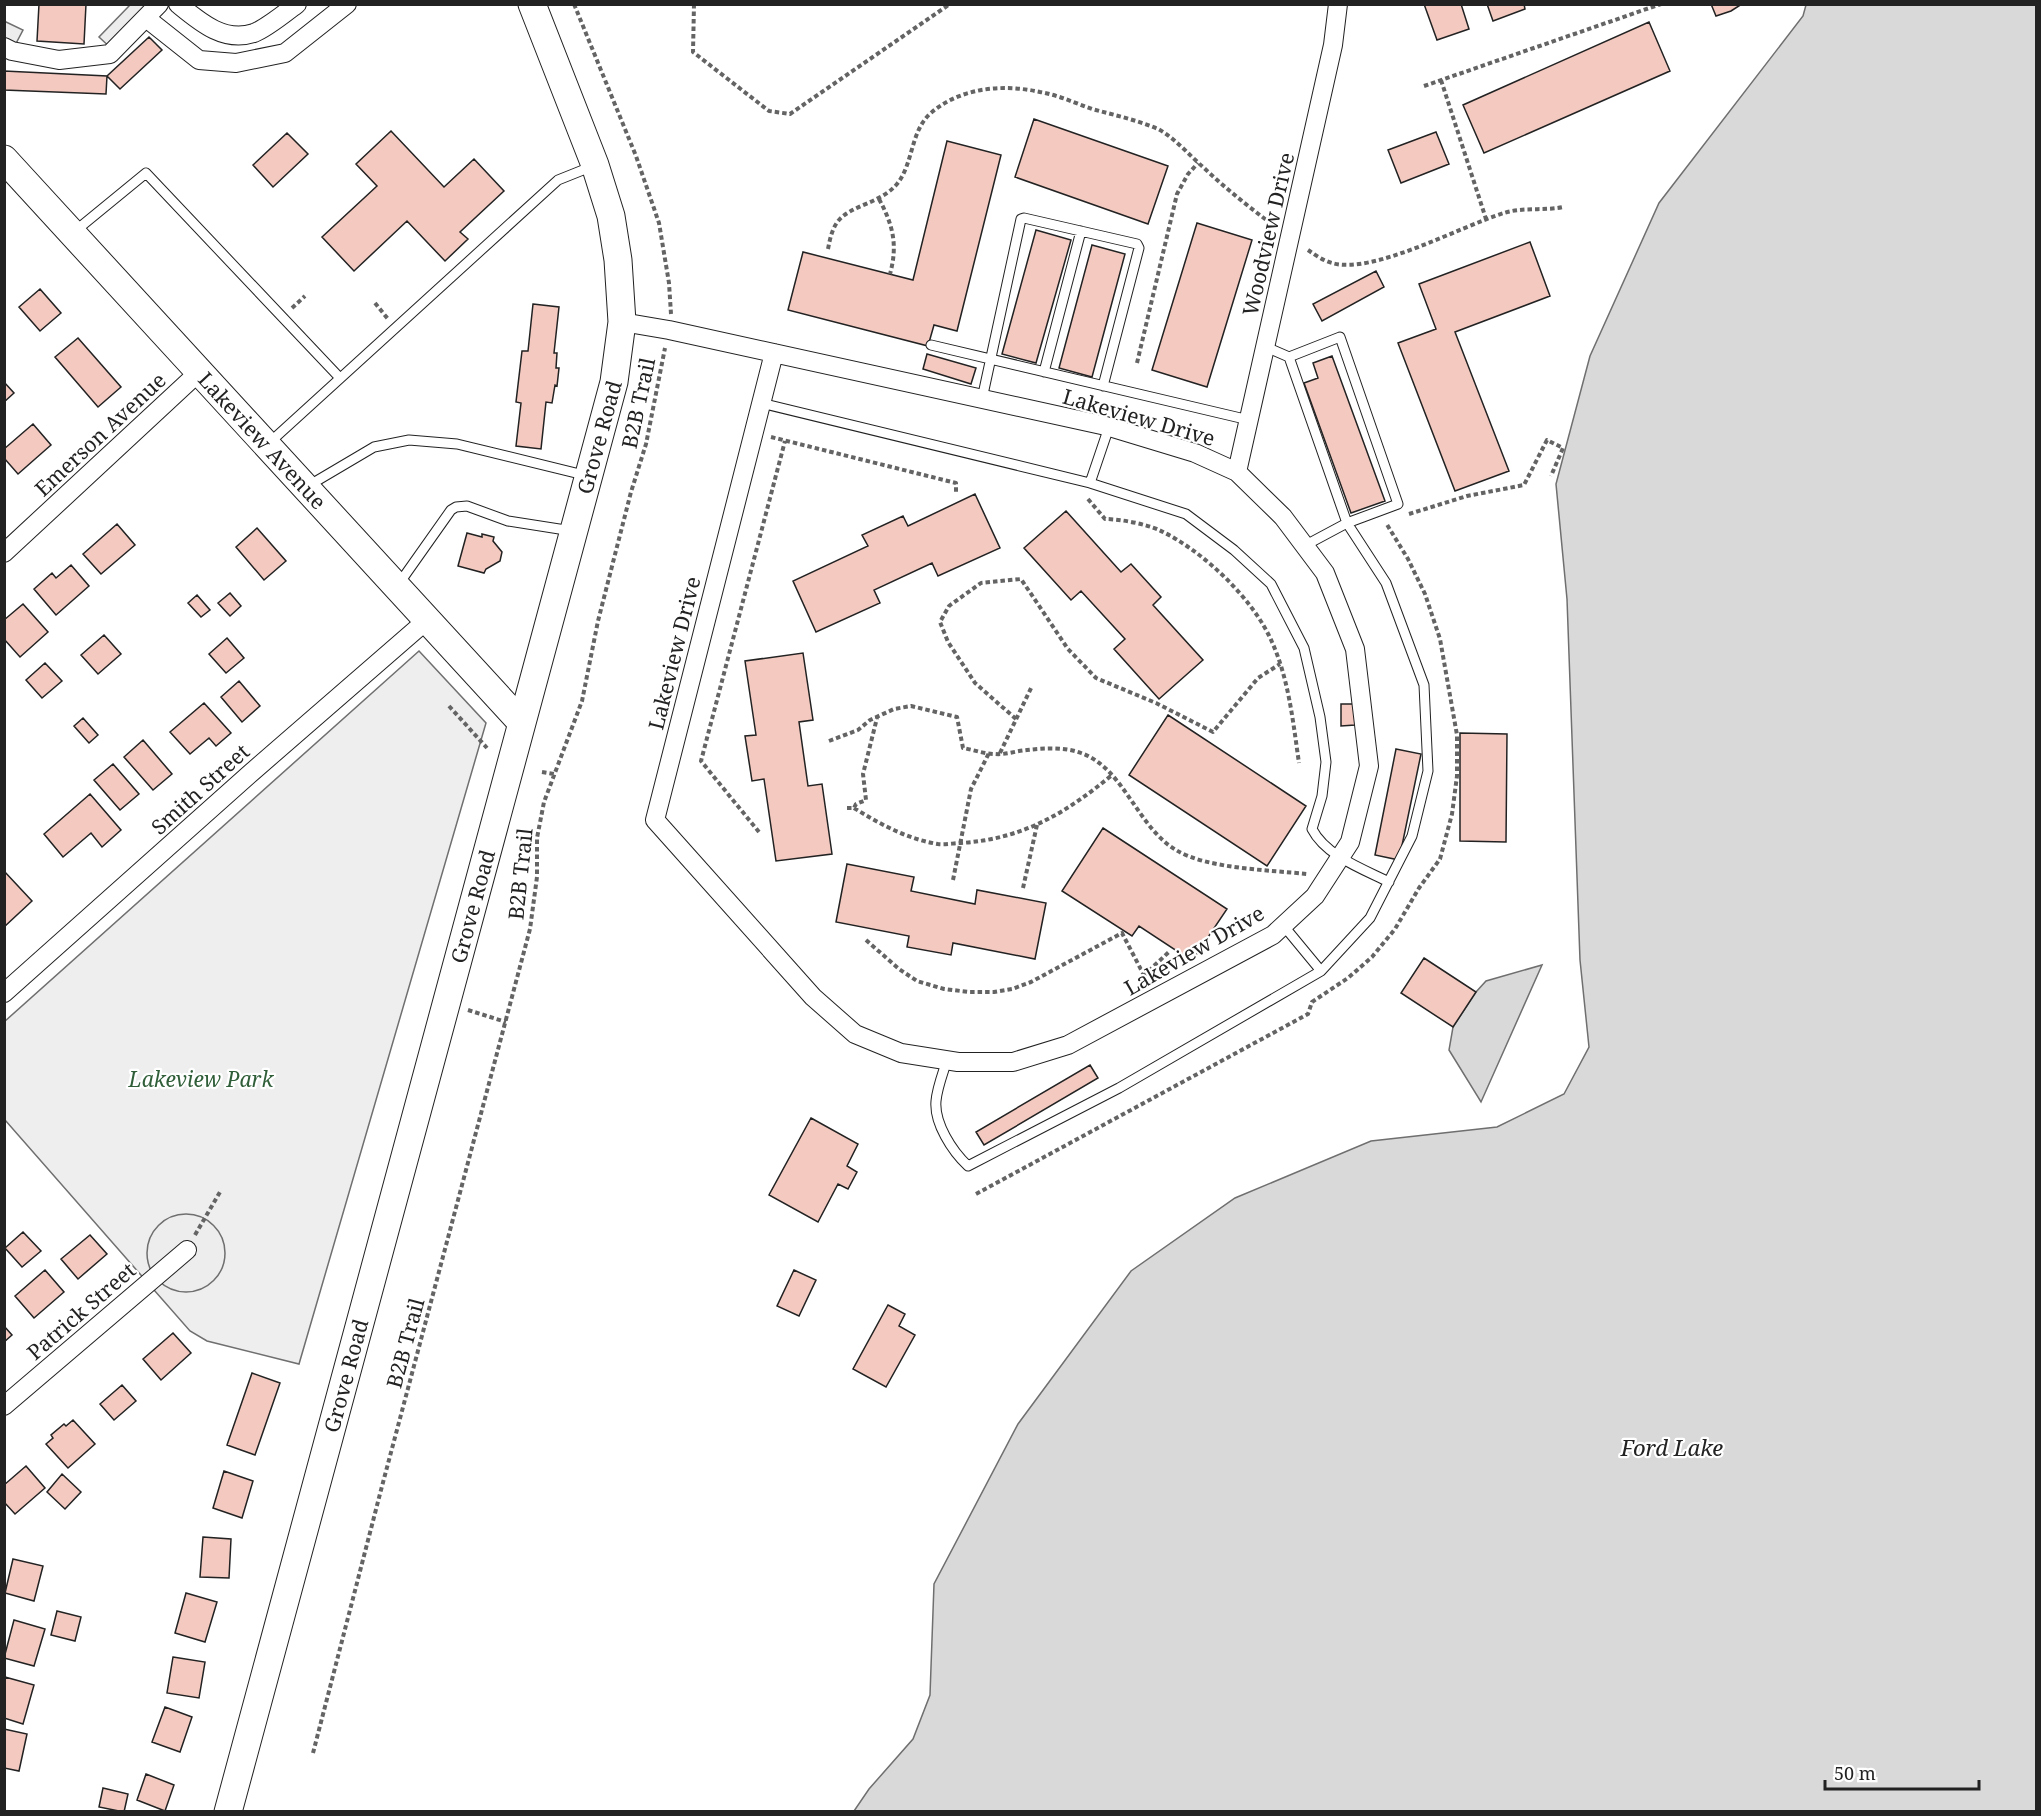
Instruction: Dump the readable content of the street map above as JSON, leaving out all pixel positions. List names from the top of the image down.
{
  "streets": {
    "main road": ["Grove Road", "Lakeview Avenue"],
    "street": [
      "Woodview Drive",
      "Lakeview Drive",
      "Emerson Avenue",
      "Smith Street",
      "Patrick Street"
    ],
    "path": ["B2B Trail"]
  },
  "crossings": [
    ["Woodview Drive", "Lakeview Drive"],
    ["Emerson Avenue", "Lakeview Avenue"],
    ["Grove Road", "Lakeview Avenue"],
    ["Lakeview Avenue", "Smith Street"]
  ],
  "water": ["Ford Lake"],
  "parks": ["Lakeview Park"],
  "scale_bar": "50 m"
}
